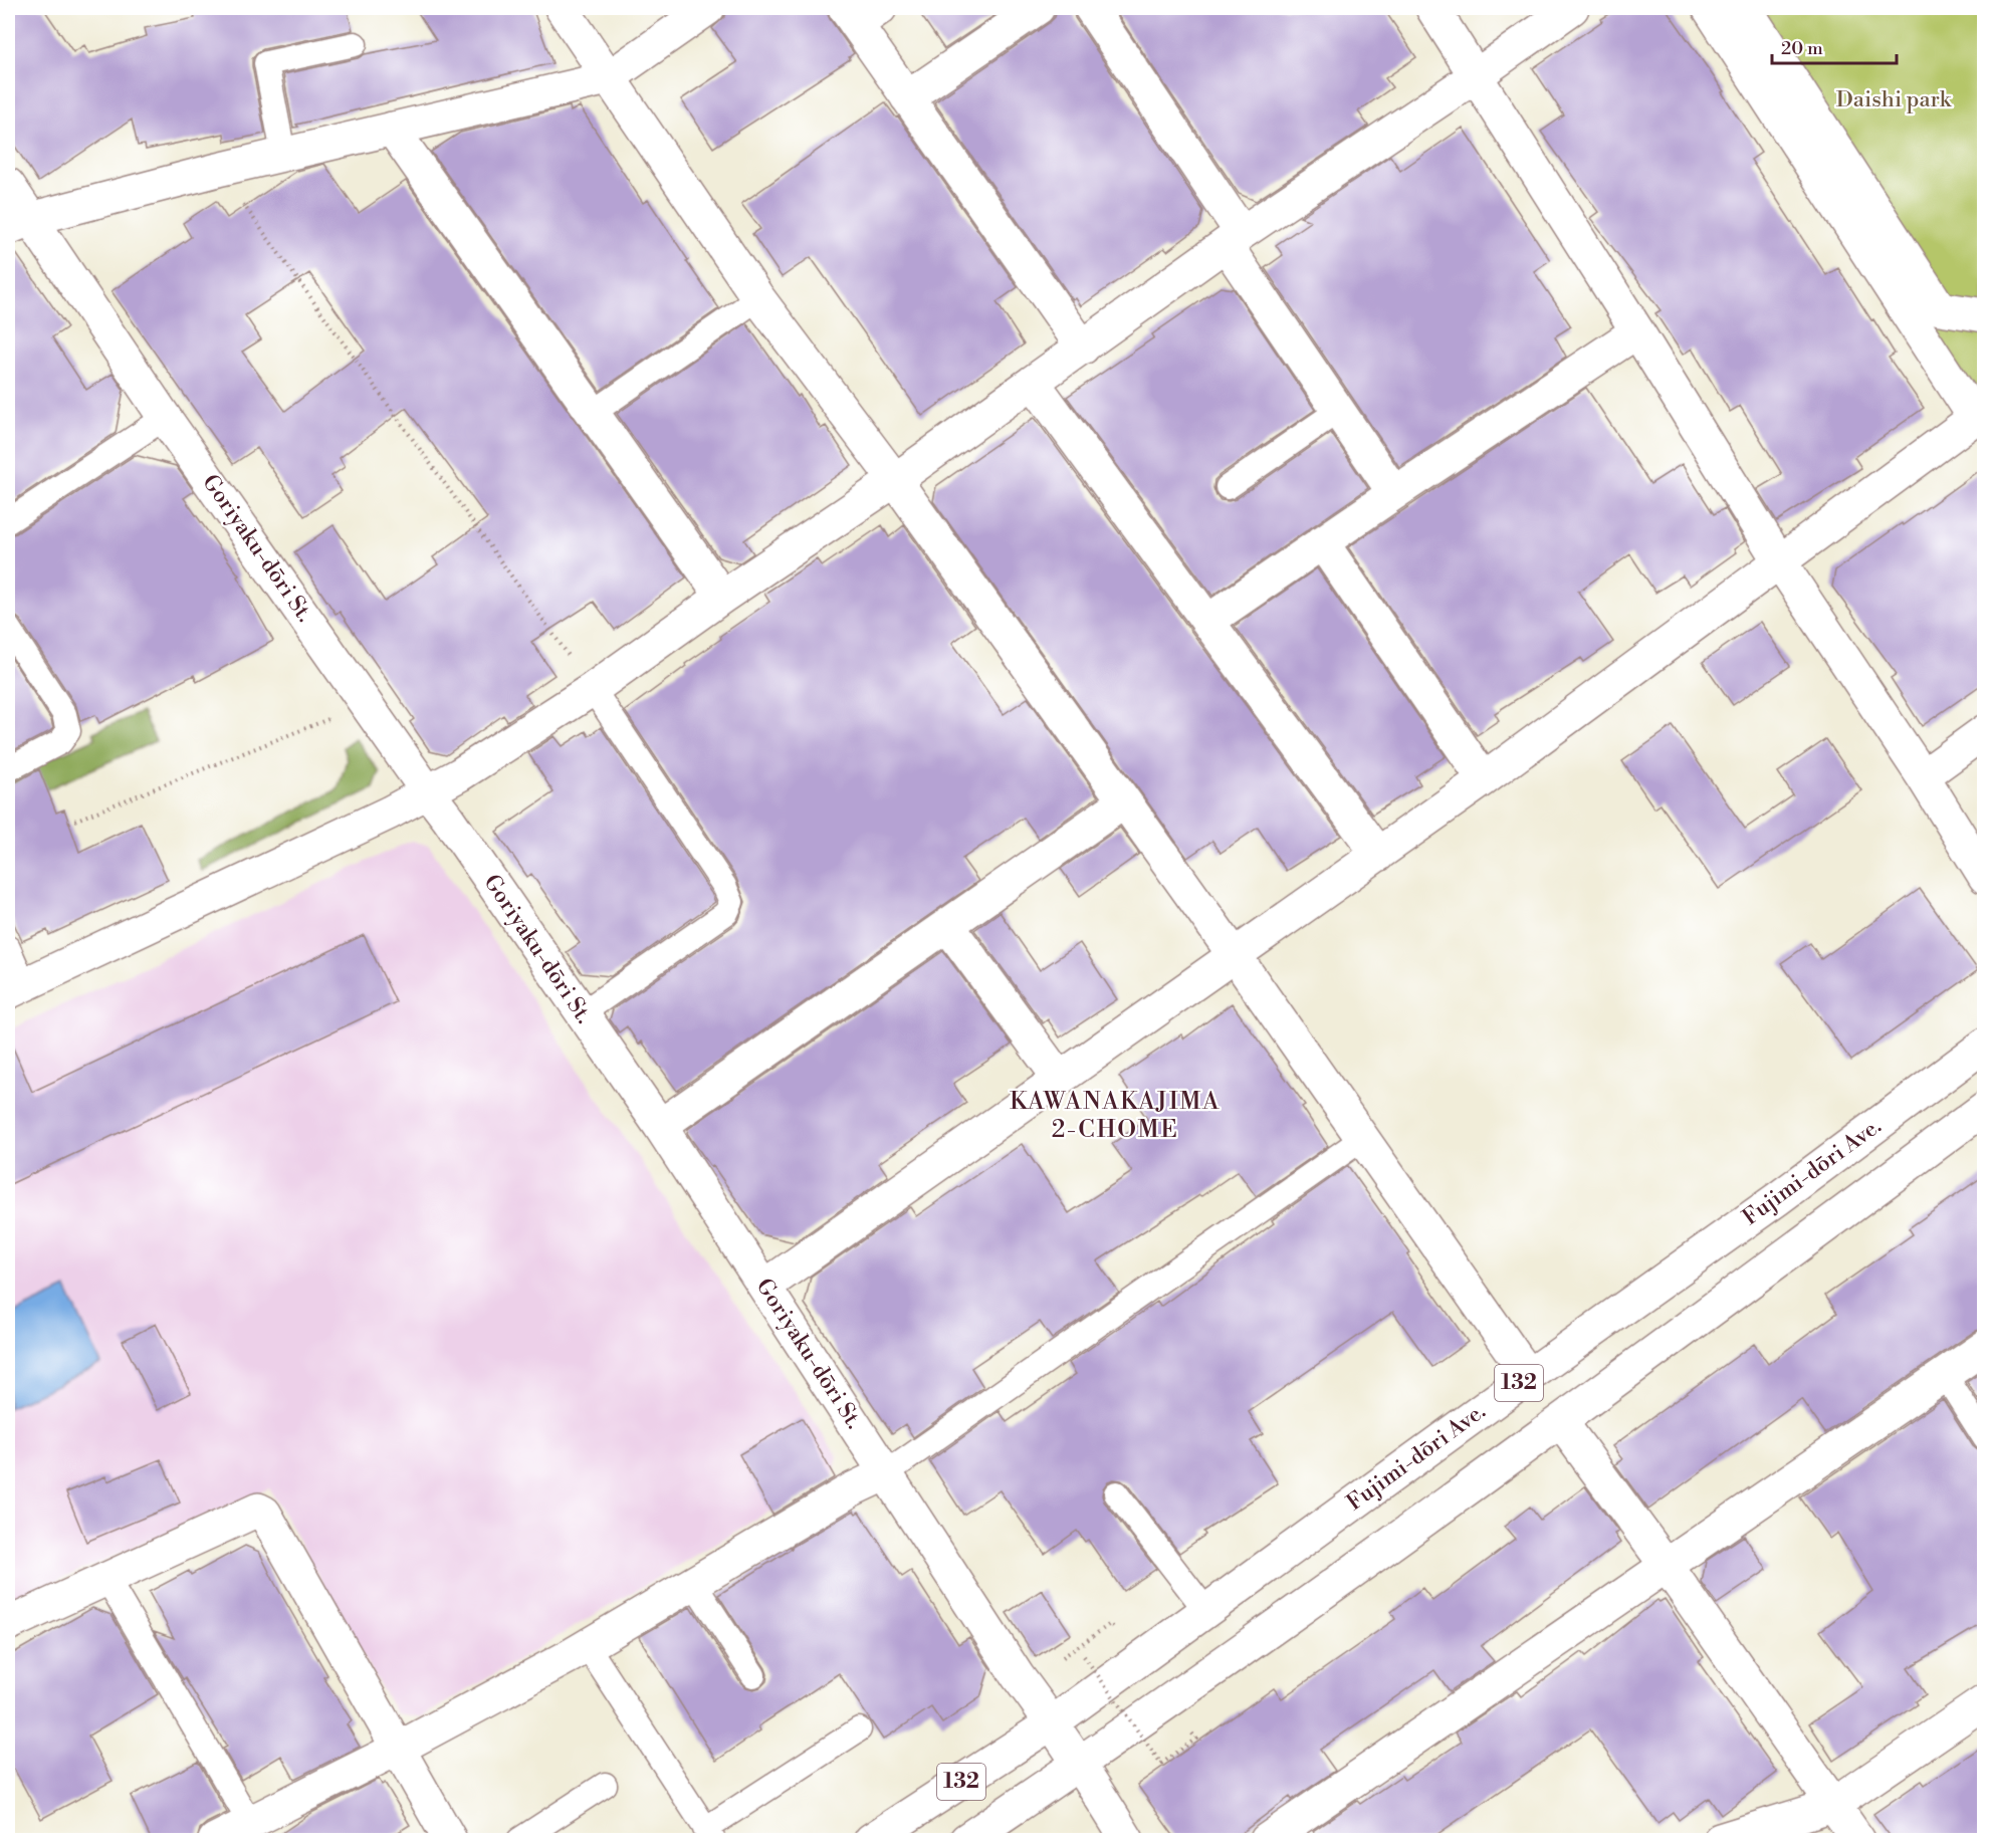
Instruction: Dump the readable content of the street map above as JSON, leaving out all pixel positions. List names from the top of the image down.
{
  "streets": {
    "main road": ["Goriyaku-dōri St.", "Fujimi-dōri Ave.", "132"]
  },
  "crossings": [
    ["Goriyaku-dōri St.", "Fujimi-dōri Ave."],
    ["Goriyaku-dōri St.", "132"]
  ],
  "districts": ["KAWANAKAJIMA 2-CHOME"],
  "parks": ["Daishi park"],
  "scale_bar": "20 m"
}
